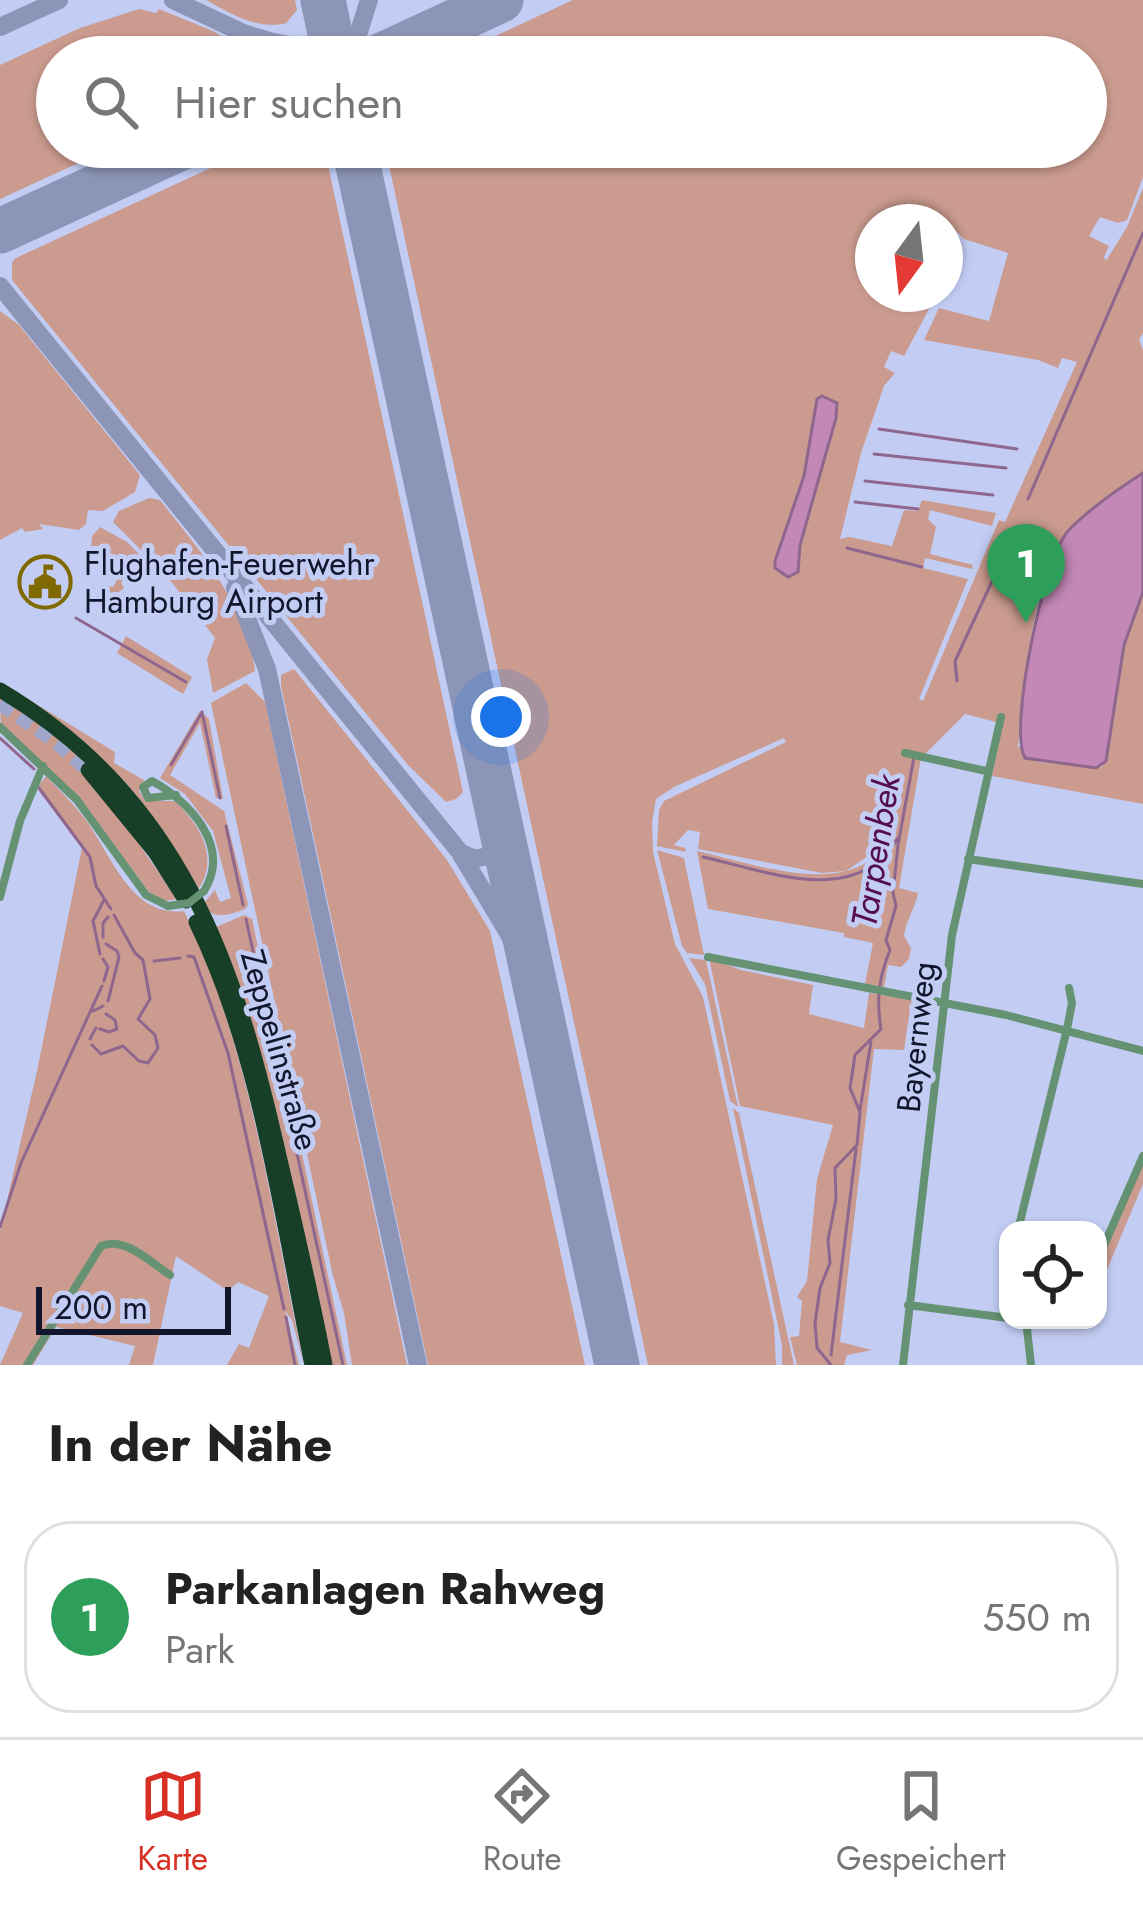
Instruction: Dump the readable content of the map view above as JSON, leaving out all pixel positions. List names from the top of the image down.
{
  "streets": {
    "highway": ["Zeppelinstraße"],
    "street": ["Bayernweg"]
  },
  "water": ["Tarpenbek"],
  "places": {
    "public building": ["Flughafen-Feuerwehr Hamburg Airport"]
  },
  "scale_bar": "200 m",
  "north": "bottom",
  "page": {
    "search": "Hier suchen",
    "pins": "1",
    "scale": "200 m",
    "heading": "In der Nähe",
    "list": [
      {
        "mark": "1",
        "name": "Parkanlagen Rahweg",
        "note": "Park",
        "value": "550 m"
      }
    ],
    "nav": ["Karte", "Route", "Gespeichert"]
  }
}
